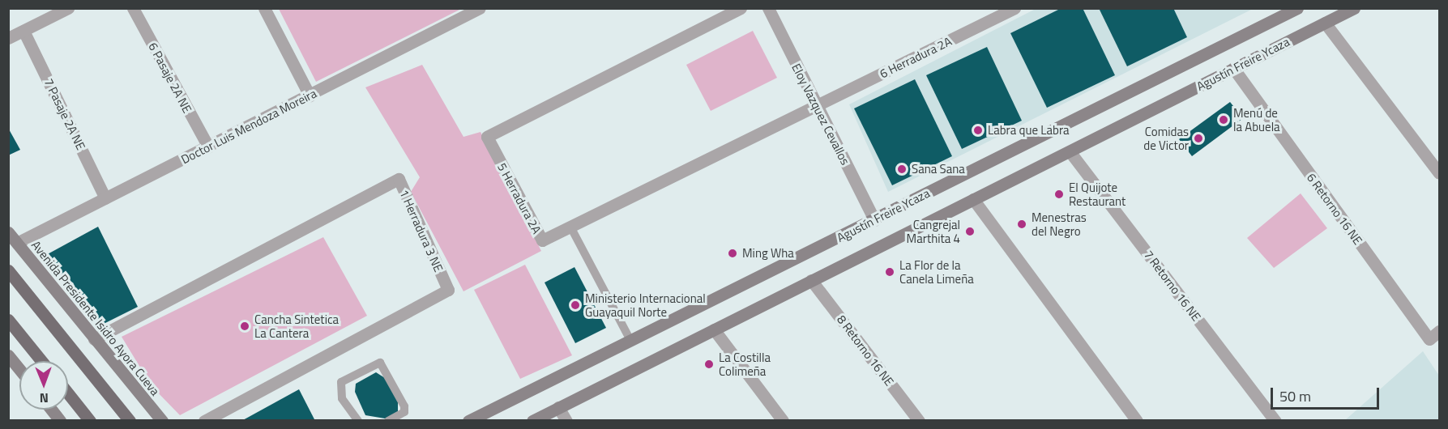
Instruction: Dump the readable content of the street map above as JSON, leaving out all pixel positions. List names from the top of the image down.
{
  "streets": {
    "main road": ["Agustín Freire Ycaza", "Avenida Presidente Isidro Ayora Cueva"],
    "street": [
      "6 Herradura 2A",
      "6 Pasaje 2A NE",
      "7 Pasaje 2A NE",
      "Eloy Vazquez Cevallos",
      "Doctor Luis Mendoza Moreira",
      "5 Herradura 2A",
      "6 Retorno 16 NE",
      "1 Herradura 3 NE",
      "7 Retorno 16 NE",
      "8 Retorno 16 NE"
    ]
  },
  "crossings": [
    ["6 Herradura 2A", "Eloy Vazquez Cevallos"],
    ["6 Herradura 2A", "5 Herradura 2A"],
    ["Agustín Freire Ycaza", "Eloy Vazquez Cevallos"],
    ["Agustín Freire Ycaza", "6 Retorno 16 NE"],
    ["Agustín Freire Ycaza", "7 Retorno 16 NE"],
    ["Agustín Freire Ycaza", "8 Retorno 16 NE"],
    ["6 Pasaje 2A NE", "Doctor Luis Mendoza Moreira"],
    ["7 Pasaje 2A NE", "Doctor Luis Mendoza Moreira"],
    ["Eloy Vazquez Cevallos", "5 Herradura 2A"],
    ["Doctor Luis Mendoza Moreira", "Avenida Presidente Isidro Ayora Cueva"],
    ["1 Herradura 3 NE", "Avenida Presidente Isidro Ayora Cueva"]
  ],
  "places": [
    "Menú de la Abuela",
    "Labra que Labra",
    "Comidas de Victor",
    "Sana Sana",
    "El Quijote Restaurant",
    "Menestras del Negro",
    "Cangrejal Marthita 4",
    "Ming Wha",
    "La Flor de la Canela Limeña",
    "Ministerio Internacional Guayaquil Norte",
    "Cancha Sintetica La Cantera",
    "La Costilla Colimeña"
  ],
  "scale_bar": "50 m",
  "north": "bottom"
}
